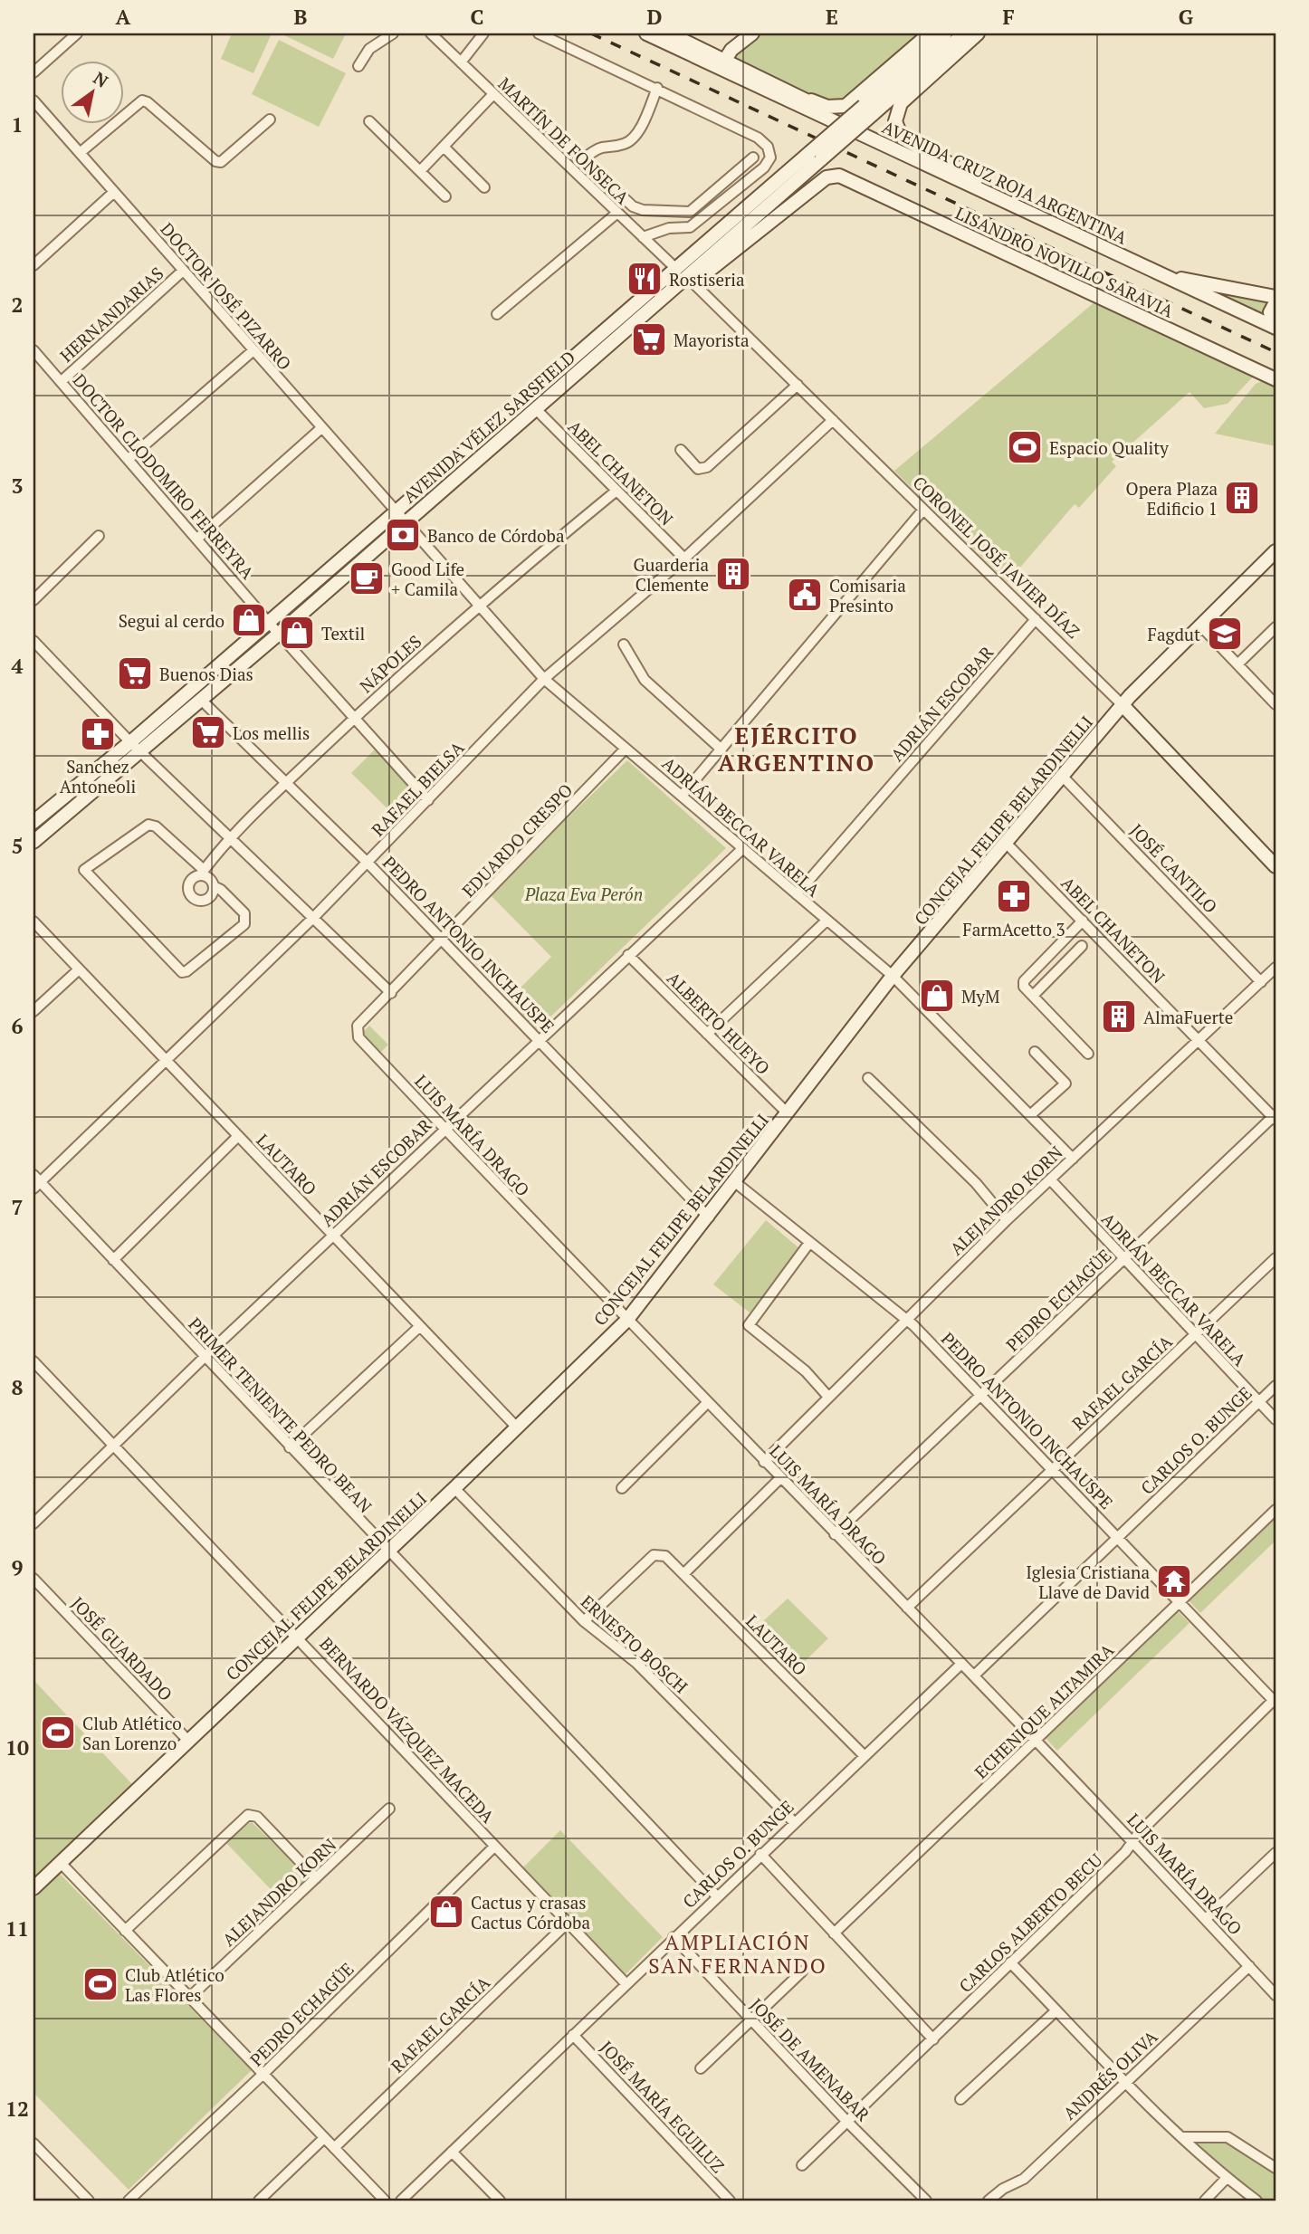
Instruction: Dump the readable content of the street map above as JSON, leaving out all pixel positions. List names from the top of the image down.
{
  "streets": {
    "main road": [
      "AVENIDA CRUZ ROJA ARGENTINA",
      "LISANDRO NOVILLO SARAVIA",
      "AVENIDA VÉLEZ SARSFIELD",
      "CORONEL JOSÉ JAVIER DÍAZ",
      "CONCEJAL FELIPE BELARDINELLI"
    ],
    "street": [
      "MARTÍN DE FONSECA",
      "DOCTOR JOSÉ PIZARRO",
      "HERNANDARIAS",
      "ABEL CHANETON",
      "DOCTOR CLODOMIRO FERREYRA",
      "NÁPOLES",
      "ADRIÁN ESCOBAR",
      "RAFAEL BIELSA",
      "ADRIÁN BECCAR VARELA",
      "EDUARDO CRESPO",
      "JOSÉ CANTILO",
      "PEDRO ANTONIO INCHAUSPE",
      "ALBERTO HUEYO",
      "LUIS MARÍA DRAGO",
      "LAUTARO",
      "ALEJANDRO KORN",
      "PEDRO ECHAGÜE",
      "RAFAEL GARCÍA",
      "PRIMER TENIENTE PEDRO BEAN",
      "CARLOS O. BUNGE",
      "ERNESTO BOSCH",
      "JOSÉ GUARDADO",
      "ECHENIQUE ALTAMIRA",
      "BERNARDO VÁZQUEZ MACEDA",
      "CARLOS ALBERTO BECU",
      "JOSÉ DE AMENABAR",
      "ANDRÉS OLIVA",
      "JOSÉ MARÍA EGUILUZ"
    ]
  },
  "crossings": [
    ["MARTÍN DE FONSECA", "LISANDRO NOVILLO SARAVIA"],
    ["MARTÍN DE FONSECA", "AVENIDA VÉLEZ SARSFIELD"],
    ["MARTÍN DE FONSECA", "CORONEL JOSÉ JAVIER DÍAZ"],
    ["LISANDRO NOVILLO SARAVIA", "AVENIDA VÉLEZ SARSFIELD"],
    ["LISANDRO NOVILLO SARAVIA", "CORONEL JOSÉ JAVIER DÍAZ"],
    ["DOCTOR JOSÉ PIZARRO", "HERNANDARIAS"],
    ["DOCTOR JOSÉ PIZARRO", "AVENIDA VÉLEZ SARSFIELD"],
    ["DOCTOR JOSÉ PIZARRO", "ADRIÁN BECCAR VARELA"],
    ["HERNANDARIAS", "DOCTOR CLODOMIRO FERREYRA"],
    ["AVENIDA VÉLEZ SARSFIELD", "ABEL CHANETON"],
    ["AVENIDA VÉLEZ SARSFIELD", "DOCTOR CLODOMIRO FERREYRA"],
    ["AVENIDA VÉLEZ SARSFIELD", "CORONEL JOSÉ JAVIER DÍAZ"],
    ["AVENIDA VÉLEZ SARSFIELD", "ADRIÁN BECCAR VARELA"],
    ["AVENIDA VÉLEZ SARSFIELD", "PEDRO ANTONIO INCHAUSPE"],
    ["ABEL CHANETON", "NÁPOLES"],
    ["ABEL CHANETON", "RAFAEL BIELSA"],
    ["ABEL CHANETON", "CONCEJAL FELIPE BELARDINELLI"],
    ["ABEL CHANETON", "ALEJANDRO KORN"],
    ["ABEL CHANETON", "PEDRO ECHAGÜE"],
    ["CORONEL JOSÉ JAVIER DÍAZ", "ADRIÁN ESCOBAR"],
    ["CORONEL JOSÉ JAVIER DÍAZ", "RAFAEL BIELSA"],
    ["CORONEL JOSÉ JAVIER DÍAZ", "CONCEJAL FELIPE BELARDINELLI"],
    ["NÁPOLES", "ADRIÁN BECCAR VARELA"],
    ["NÁPOLES", "PEDRO ANTONIO INCHAUSPE"],
    ["ADRIÁN ESCOBAR", "ADRIÁN BECCAR VARELA"],
    ["ADRIÁN ESCOBAR", "PEDRO ANTONIO INCHAUSPE"],
    ["ADRIÁN ESCOBAR", "ALBERTO HUEYO"],
    ["ADRIÁN ESCOBAR", "LUIS MARÍA DRAGO"],
    ["ADRIÁN ESCOBAR", "LAUTARO"],
    ["ADRIÁN ESCOBAR", "PRIMER TENIENTE PEDRO BEAN"],
    ["ADRIÁN ESCOBAR", "BERNARDO VÁZQUEZ MACEDA"],
    ["RAFAEL BIELSA", "ADRIÁN BECCAR VARELA"],
    ["RAFAEL BIELSA", "PEDRO ANTONIO INCHAUSPE"],
    ["RAFAEL BIELSA", "LAUTARO"],
    ["RAFAEL BIELSA", "PRIMER TENIENTE PEDRO BEAN"],
    ["CONCEJAL FELIPE BELARDINELLI", "ADRIÁN BECCAR VARELA"],
    ["CONCEJAL FELIPE BELARDINELLI", "JOSÉ CANTILO"],
    ["CONCEJAL FELIPE BELARDINELLI", "PEDRO ANTONIO INCHAUSPE"],
    ["CONCEJAL FELIPE BELARDINELLI", "ALBERTO HUEYO"],
    ["CONCEJAL FELIPE BELARDINELLI", "LUIS MARÍA DRAGO"],
    ["CONCEJAL FELIPE BELARDINELLI", "LAUTARO"],
    ["CONCEJAL FELIPE BELARDINELLI", "PRIMER TENIENTE PEDRO BEAN"],
    ["CONCEJAL FELIPE BELARDINELLI", "ERNESTO BOSCH"],
    ["CONCEJAL FELIPE BELARDINELLI", "JOSÉ GUARDADO"],
    ["CONCEJAL FELIPE BELARDINELLI", "BERNARDO VÁZQUEZ MACEDA"],
    ["ADRIÁN BECCAR VARELA", "EDUARDO CRESPO"],
    ["ADRIÁN BECCAR VARELA", "ALEJANDRO KORN"],
    ["ADRIÁN BECCAR VARELA", "PEDRO ECHAGÜE"],
    ["ADRIÁN BECCAR VARELA", "RAFAEL GARCÍA"],
    ["ADRIÁN BECCAR VARELA", "CARLOS O. BUNGE"],
    ["EDUARDO CRESPO", "PEDRO ANTONIO INCHAUSPE"],
    ["EDUARDO CRESPO", "LUIS MARÍA DRAGO"],
    ["JOSÉ CANTILO", "ALEJANDRO KORN"],
    ["PEDRO ANTONIO INCHAUSPE", "ALEJANDRO KORN"],
    ["PEDRO ANTONIO INCHAUSPE", "PEDRO ECHAGÜE"],
    ["PEDRO ANTONIO INCHAUSPE", "RAFAEL GARCÍA"],
    ["PEDRO ANTONIO INCHAUSPE", "CARLOS O. BUNGE"],
    ["PEDRO ANTONIO INCHAUSPE", "ECHENIQUE ALTAMIRA"],
    ["PEDRO ANTONIO INCHAUSPE", "CARLOS ALBERTO BECU"],
    ["LUIS MARÍA DRAGO", "ALEJANDRO KORN"],
    ["LUIS MARÍA DRAGO", "PEDRO ECHAGÜE"],
    ["LUIS MARÍA DRAGO", "RAFAEL GARCÍA"],
    ["LUIS MARÍA DRAGO", "CARLOS O. BUNGE"],
    ["LUIS MARÍA DRAGO", "ECHENIQUE ALTAMIRA"],
    ["LUIS MARÍA DRAGO", "CARLOS ALBERTO BECU"],
    ["LUIS MARÍA DRAGO", "ANDRÉS OLIVA"],
    ["LAUTARO", "CARLOS O. BUNGE"],
    ["LAUTARO", "ERNESTO BOSCH"],
    ["PEDRO ECHAGÜE", "BERNARDO VÁZQUEZ MACEDA"],
    ["RAFAEL GARCÍA", "BERNARDO VÁZQUEZ MACEDA"],
    ["PRIMER TENIENTE PEDRO BEAN", "CARLOS O. BUNGE"],
    ["CARLOS O. BUNGE", "ERNESTO BOSCH"],
    ["CARLOS O. BUNGE", "BERNARDO VÁZQUEZ MACEDA"],
    ["CARLOS O. BUNGE", "JOSÉ DE AMENABAR"],
    ["CARLOS O. BUNGE", "JOSÉ MARÍA EGUILUZ"],
    ["CARLOS ALBERTO BECU", "JOSÉ DE AMENABAR"]
  ],
  "districts": ["EJÉRCITO ARGENTINO", "AMPLIACIÓN SAN FERNANDO"],
  "parks": ["Plaza Eva Perón"],
  "places": {
    "restaurant": ["Rostiseria"],
    "supermarket": ["Mayorista", "Buenos Dias", "Los mellis"],
    "sports": ["Espacio Quality", "Club Atlético San Lorenzo", "Club Atlético Las Flores"],
    "building": ["Opera Plaza Edificio 1", "Guarderia Clemente", "AlmaFuerte"],
    "bank": ["Banco de Córdoba"],
    "cafe": ["Good Life + Camila"],
    "public building": ["Comisaria Presinto"],
    "shop": [
      "Segui al cerdo",
      "Textil",
      "MyM",
      "Cactus y crasas Cactus Córdoba"
    ],
    "school or university": ["Fagdut"],
    "pharmacy": ["Sanchez Antoneoli", "FarmAcetto 3"],
    "temple": ["Iglesia Cristiana Llave de David"]
  },
  "north": "top right",
  "grid": {
    "columns": [
      "A",
      "B",
      "C",
      "D",
      "E",
      "F",
      "G"
    ],
    "rows": [
      "1",
      "2",
      "3",
      "4",
      "5",
      "6",
      "7",
      "8",
      "9",
      "10",
      "11",
      "12"
    ]
  }
}
